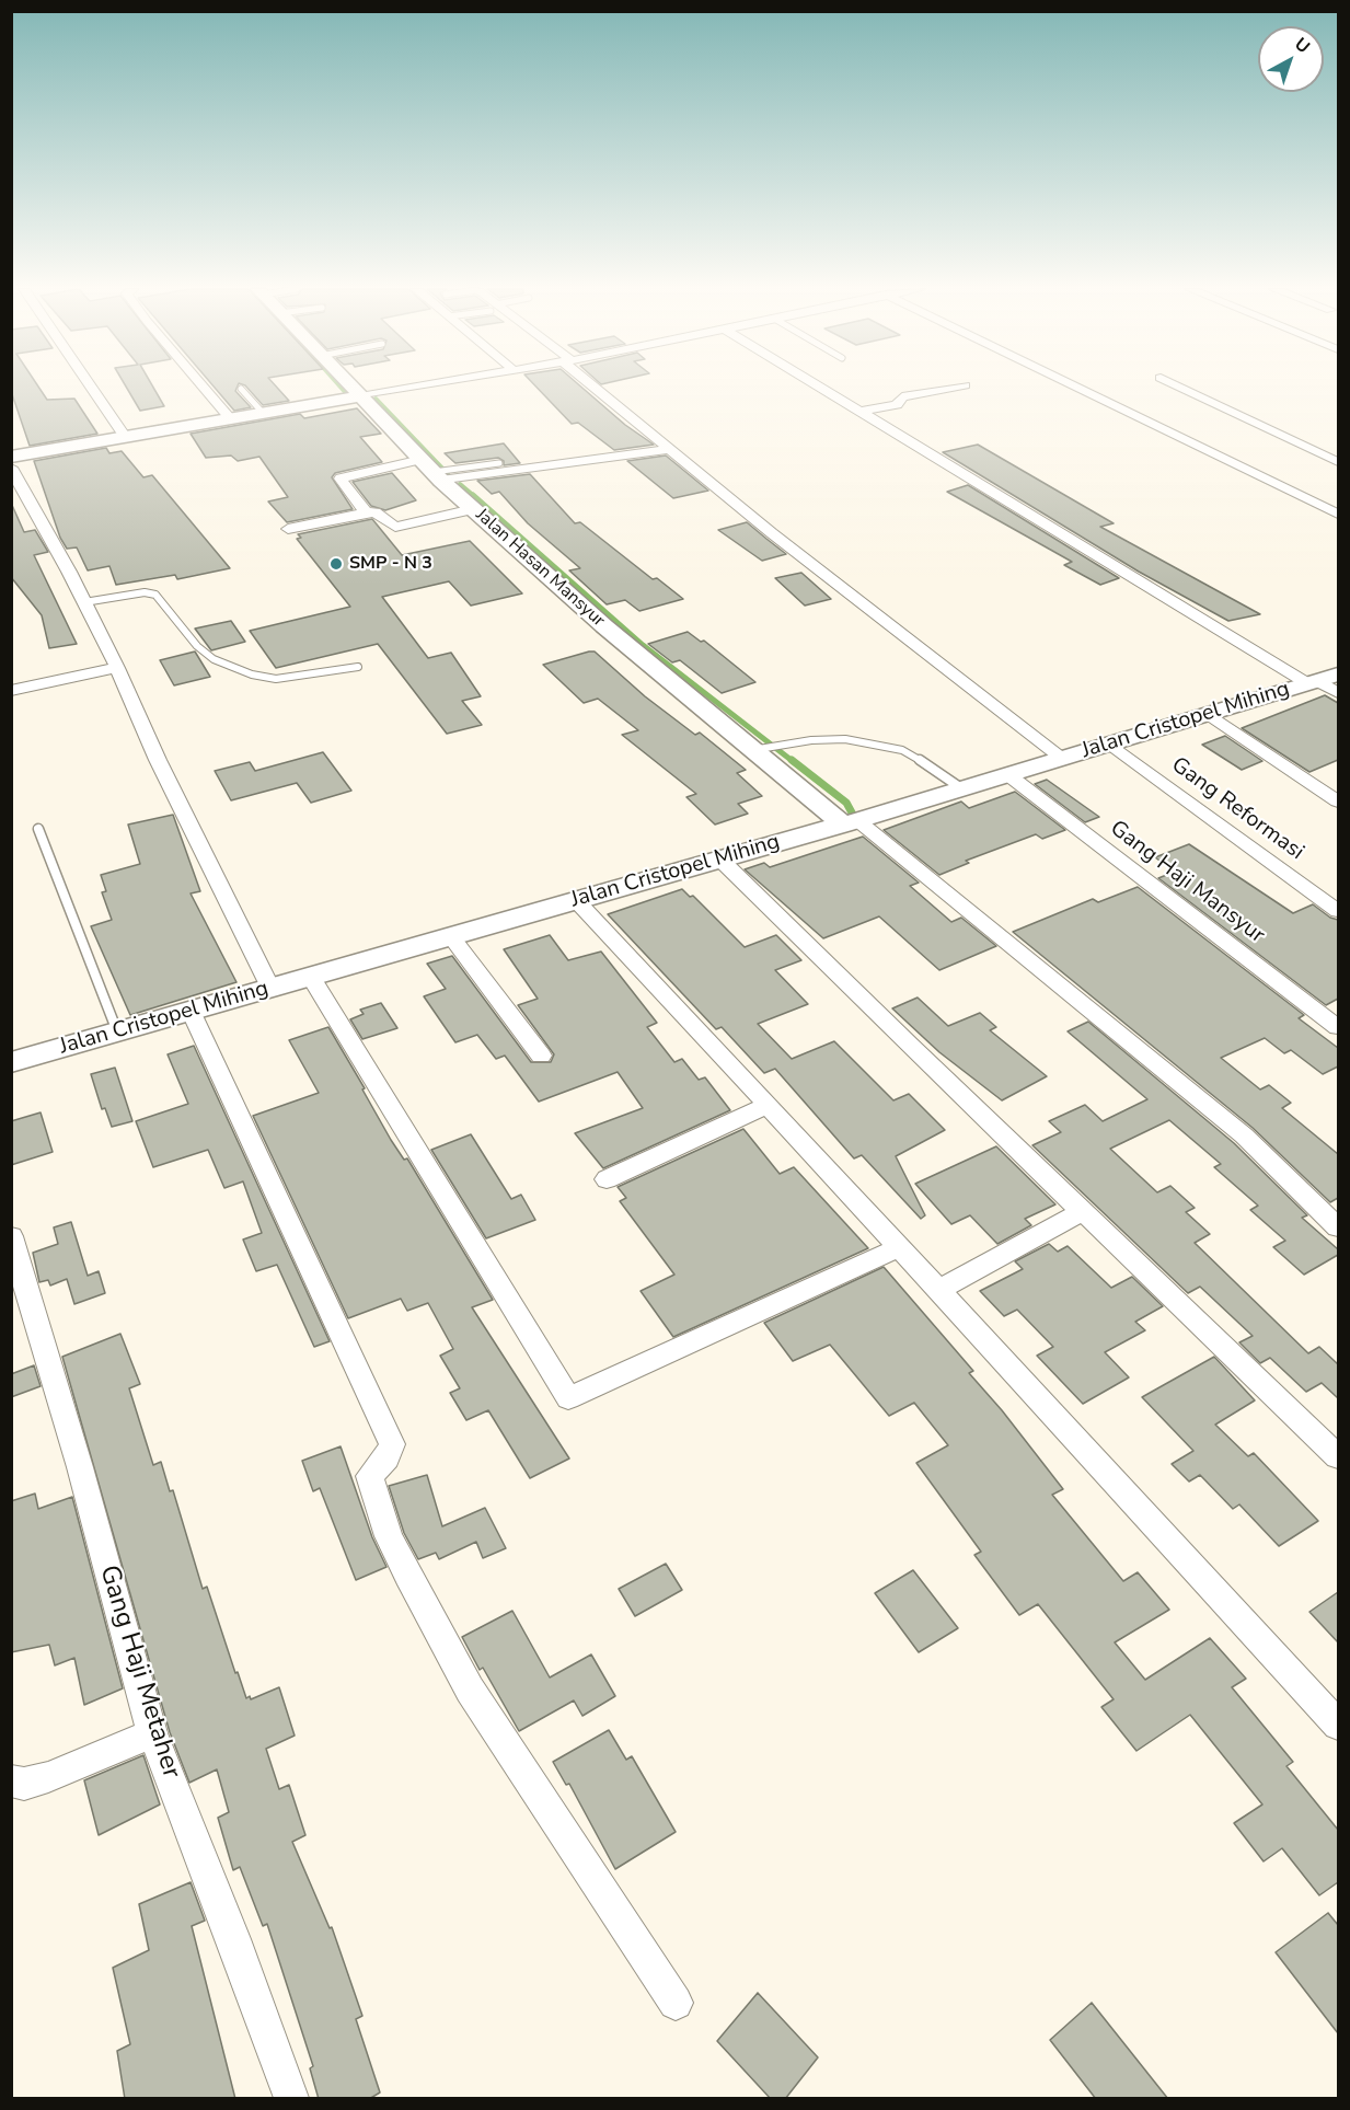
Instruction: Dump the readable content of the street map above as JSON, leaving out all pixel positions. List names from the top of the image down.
{
  "streets": {
    "street": [
      "Jalan Hasan Mansyur",
      "Jalan Cristopel Mihing",
      "Gang Reformasi",
      "Gang Haji Mansyur",
      "Gang Haji Metaher"
    ]
  },
  "crossings": [
    ["Jalan Hasan Mansyur", "Jalan Cristopel Mihing"],
    ["Jalan Cristopel Mihing", "Gang Reformasi"],
    ["Jalan Cristopel Mihing", "Gang Haji Mansyur"]
  ],
  "places": ["SMP - N 3"],
  "north": "top right"
}
